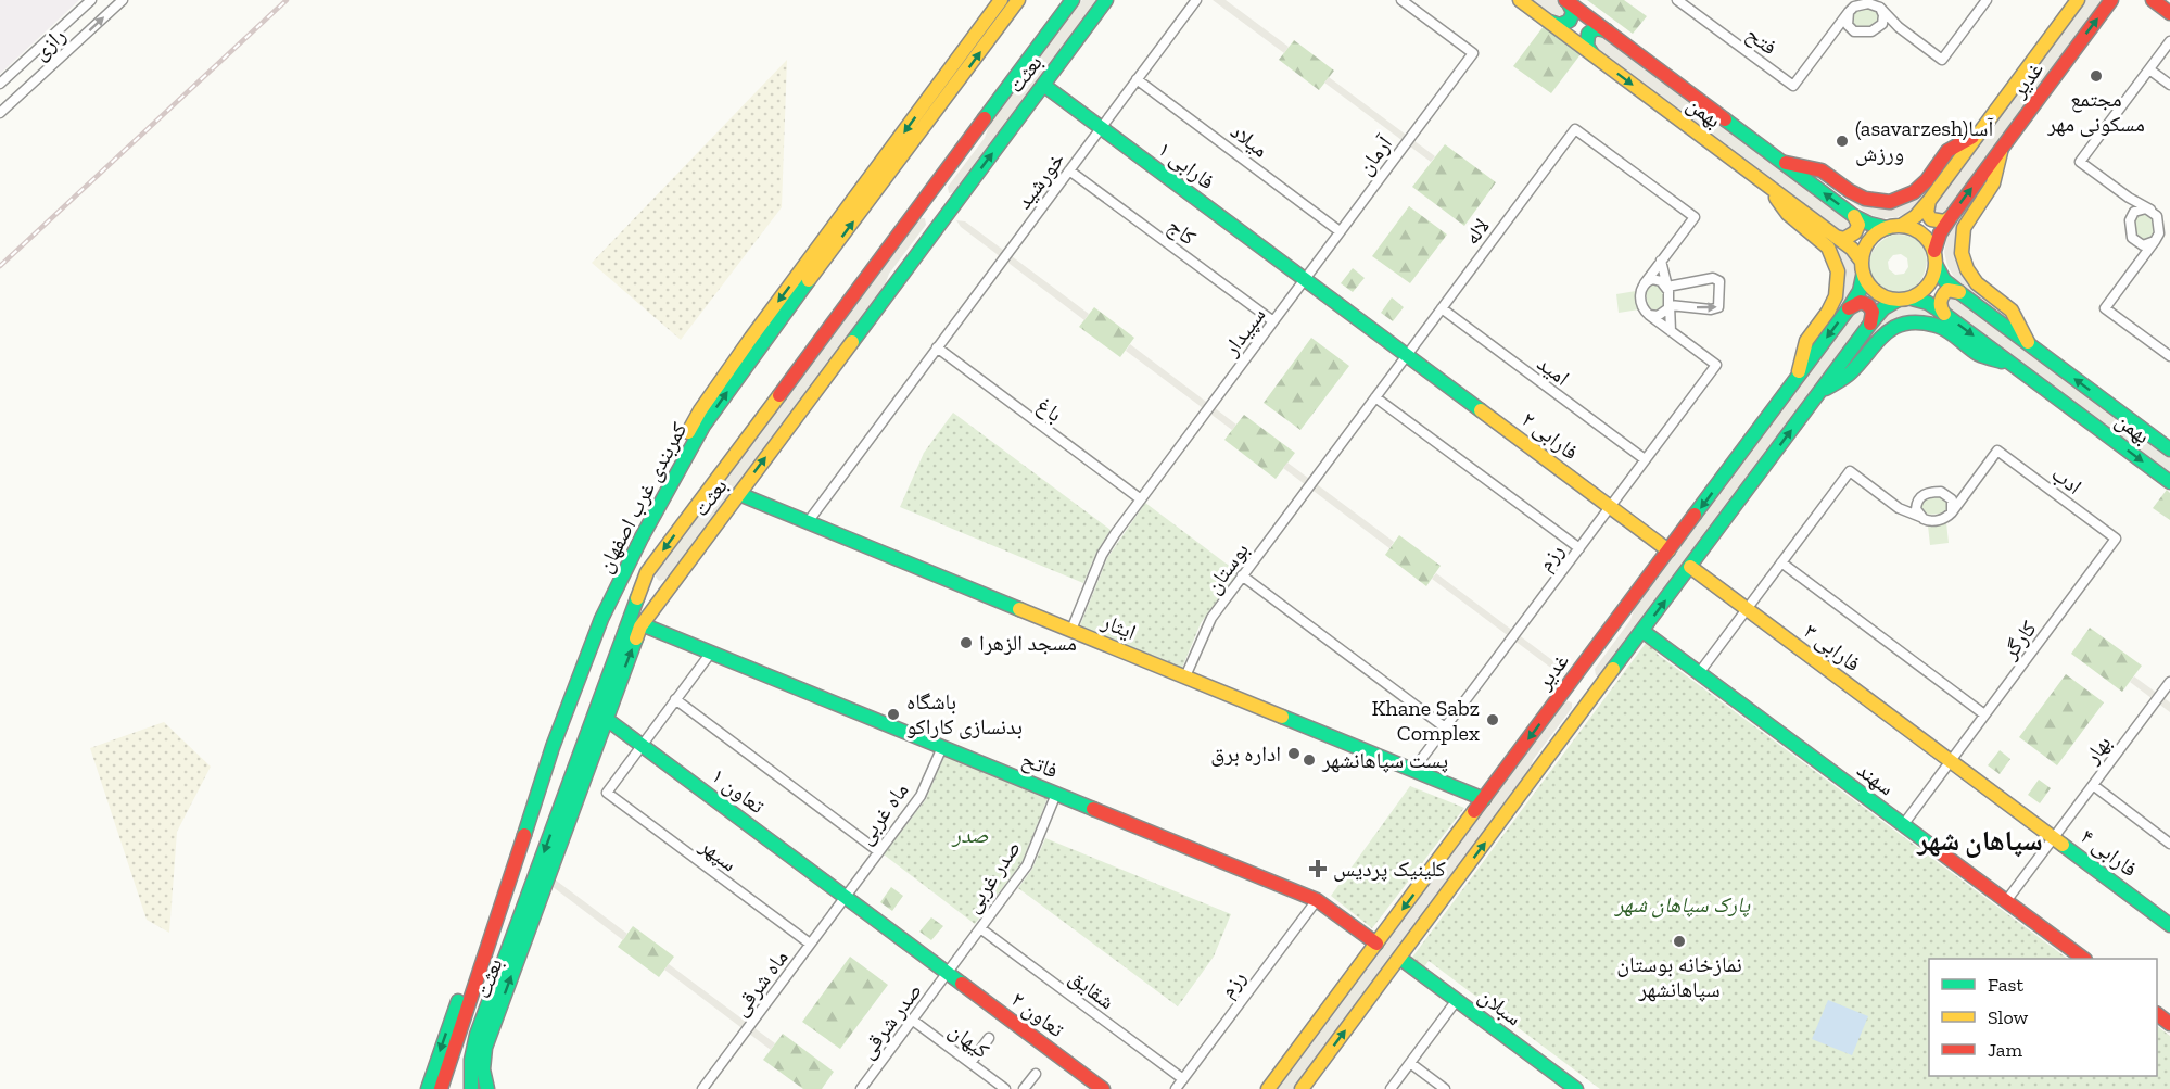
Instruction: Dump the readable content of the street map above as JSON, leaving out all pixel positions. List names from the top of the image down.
{
  "streets": {
    "main road": [
      "بعثت",
      "غدیر",
      "بهمن",
      "فارابی ۱",
      "فارابی ۲",
      "کمربندی غرب اصفهان",
      "ایثار",
      "فارابی ۳",
      "فاتح",
      "سهند",
      "تعاون ۱",
      "فارابی ۴",
      "سبلان",
      "تعاون ۲"
    ],
    "street": [
      "فتح",
      "رازی",
      "میلاد",
      "آرمان",
      "خورشید",
      "کاج",
      "لاله",
      "سپیدار",
      "امید",
      "باغ",
      "ادب",
      "رزم",
      "بوستان",
      "کارگر",
      "بهار",
      "ماه غربی",
      "سپهر",
      "صدر غربی",
      "ماه شرقی",
      "شقایق",
      "صدر شرقی",
      "کیهان"
    ]
  },
  "crossings": [
    ["بعثت", "فارابی ۱"],
    ["بعثت", "ایثار"],
    ["بعثت", "فاتح"],
    ["بعثت", "تعاون ۱"],
    ["غدیر", "بهمن"],
    ["غدیر", "فارابی ۲"],
    ["غدیر", "ایثار"],
    ["غدیر", "فاتح"],
    ["میلاد", "آرمان"],
    ["میلاد", "خورشید"],
    ["آرمان", "فارابی ۱"],
    ["آرمان", "سپیدار"],
    ["فارابی ۱", "خورشید"],
    ["فارابی ۱", "لاله"],
    ["فارابی ۱", "سپیدار"],
    ["فارابی ۱", "فارابی ۲"],
    ["خورشید", "کاج"],
    ["خورشید", "باغ"],
    ["خورشید", "ایثار"],
    ["کاج", "سپیدار"],
    ["لاله", "امید"],
    ["لاله", "فارابی ۲"],
    ["لاله", "بوستان"],
    ["سپیدار", "باغ"],
    ["سپیدار", "ایثار"],
    ["امید", "رزم"],
    ["فارابی ۲", "رزم"],
    ["ادب", "کارگر"],
    ["رزم", "ایثار"],
    ["رزم", "فاتح"],
    ["رزم", "شقایق"],
    ["بوستان", "ایثار"],
    ["کارگر", "فارابی ۳"],
    ["کارگر", "سهند"],
    ["فارابی ۳", "بهار"],
    ["فارابی ۳", "فارابی ۴"],
    ["بهار", "سهند"],
    ["بهار", "فارابی ۴"],
    ["فاتح", "ماه غربی"],
    ["فاتح", "صدر غربی"],
    ["تعاون ۱", "ماه غربی"],
    ["تعاون ۱", "سپهر"],
    ["تعاون ۱", "صدر غربی"],
    ["تعاون ۱", "ماه شرقی"],
    ["تعاون ۱", "تعاون ۲"],
    ["تعاون ۱", "صدر شرقی"],
    ["ماه غربی", "ماه شرقی"],
    ["سپهر", "ماه شرقی"],
    ["صدر غربی", "شقایق"],
    ["صدر غربی", "تعاون ۲"],
    ["صدر غربی", "صدر شرقی"],
    ["تعاون ۲", "صدر شرقی"],
    ["صدر شرقی", "کیهان"]
  ],
  "districts": ["سپاهان شهر"],
  "parks": ["صدر", "پارک سپاهان شهر"],
  "places": {
    "other": [
      "مجتمع مسکونی مهر",
      "(asavarzesh)آسا ورزش",
      "مسجد الزهرا",
      "باشگاه بدنسازی کاراکو",
      "Khane Sabz Complex",
      "اداره برق",
      "پست سپاهانشهر",
      "نمازخانه بوستان سپاهانشهر"
    ],
    "health": ["کلینیک پردیس"]
  },
  "legend": ["Fast", "Slow", "Jam"]
}
